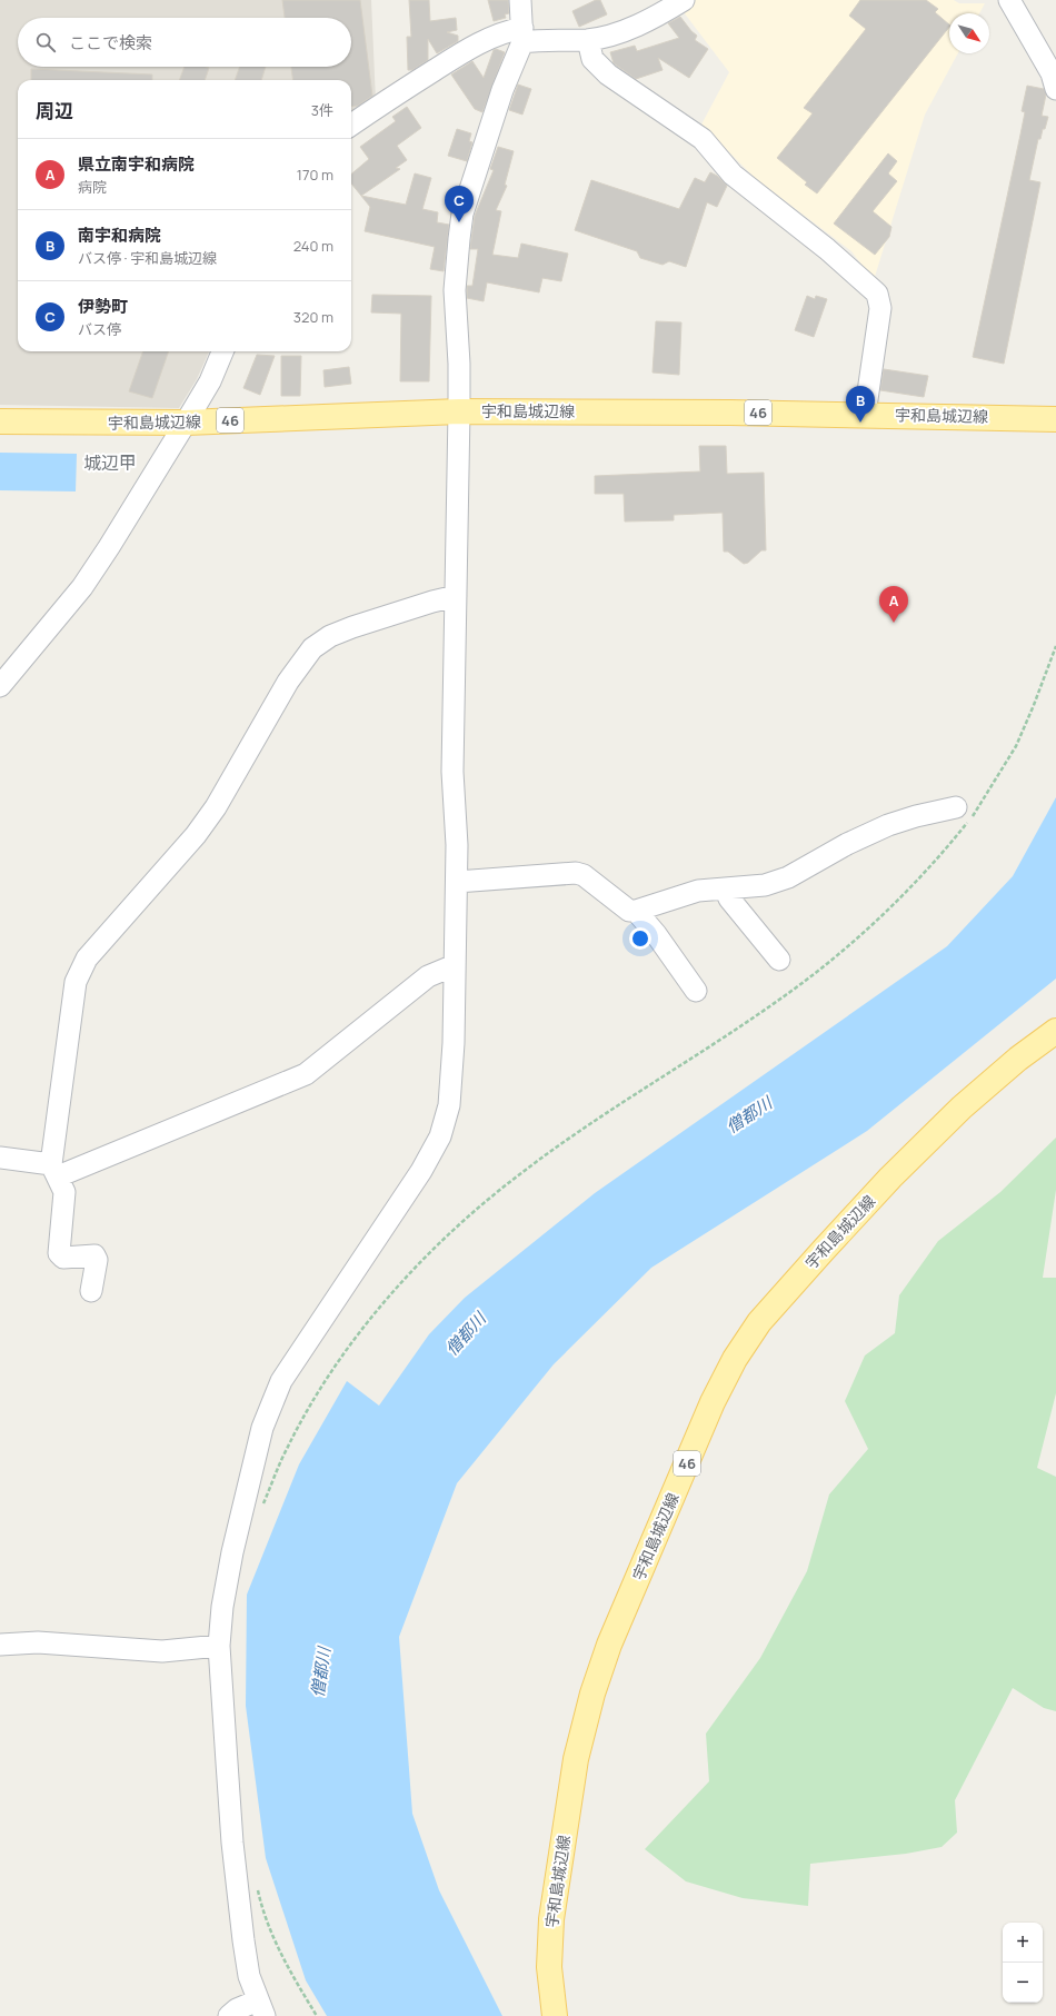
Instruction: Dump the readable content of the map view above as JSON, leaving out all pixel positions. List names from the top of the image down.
{
  "streets": {
    "main road": ["宇和島城辺線", "46"]
  },
  "districts": ["城辺甲"],
  "water": ["僧都川"],
  "north": "bottom right",
  "page": {
    "search": "ここで検索",
    "heading": ["周辺", "3件"],
    "list": [
      {
        "mark": "A",
        "name": "県立南宇和病院",
        "note": "病院",
        "value": "170 m"
      },
      {
        "mark": "B",
        "name": "南宇和病院",
        "note": "バス停 · 宇和島城辺線",
        "value": "240 m"
      },
      {
        "mark": "C",
        "name": "伊勢町",
        "note": "バス停",
        "value": "320 m"
      }
    ],
    "pins": ["C", "B", "A"],
    "map_buttons": ["+", "−"]
  }
}
